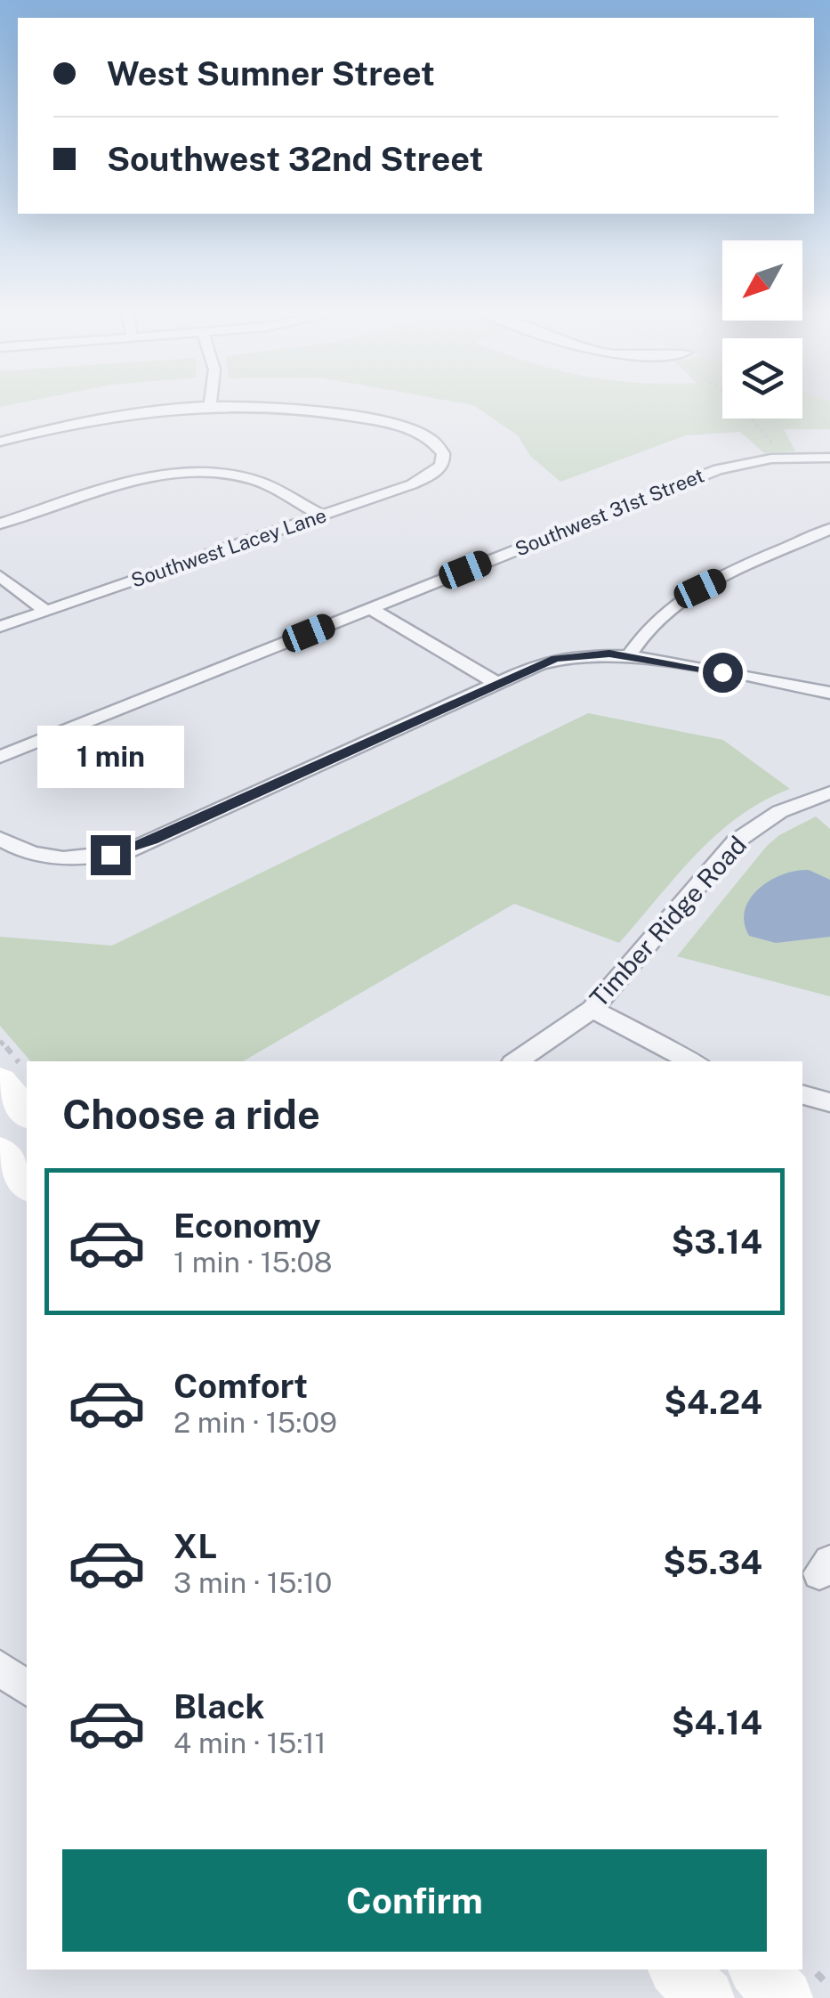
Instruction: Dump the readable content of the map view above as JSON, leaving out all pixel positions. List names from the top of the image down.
{
  "streets": {
    "street": ["Southwest 31st Street", "Southwest Lacey Lane", "Timber Ridge Road"]
  },
  "north": "bottom left",
  "page": {
    "banner": ["West Sumner Street", "Southwest 32nd Street"],
    "bubble": "1 min",
    "heading": "Choose a ride",
    "list": [
      {
        "name": "Economy",
        "note": "1 min · 15:08",
        "value": "$3.14"
      },
      {
        "name": "Comfort",
        "note": "2 min · 15:09",
        "value": "$4.24"
      },
      {
        "name": "XL",
        "note": "3 min · 15:10",
        "value": "$5.34"
      },
      {
        "name": "Black",
        "note": "4 min · 15:11",
        "value": "$4.14"
      }
    ],
    "buttons": "Confirm"
  }
}
